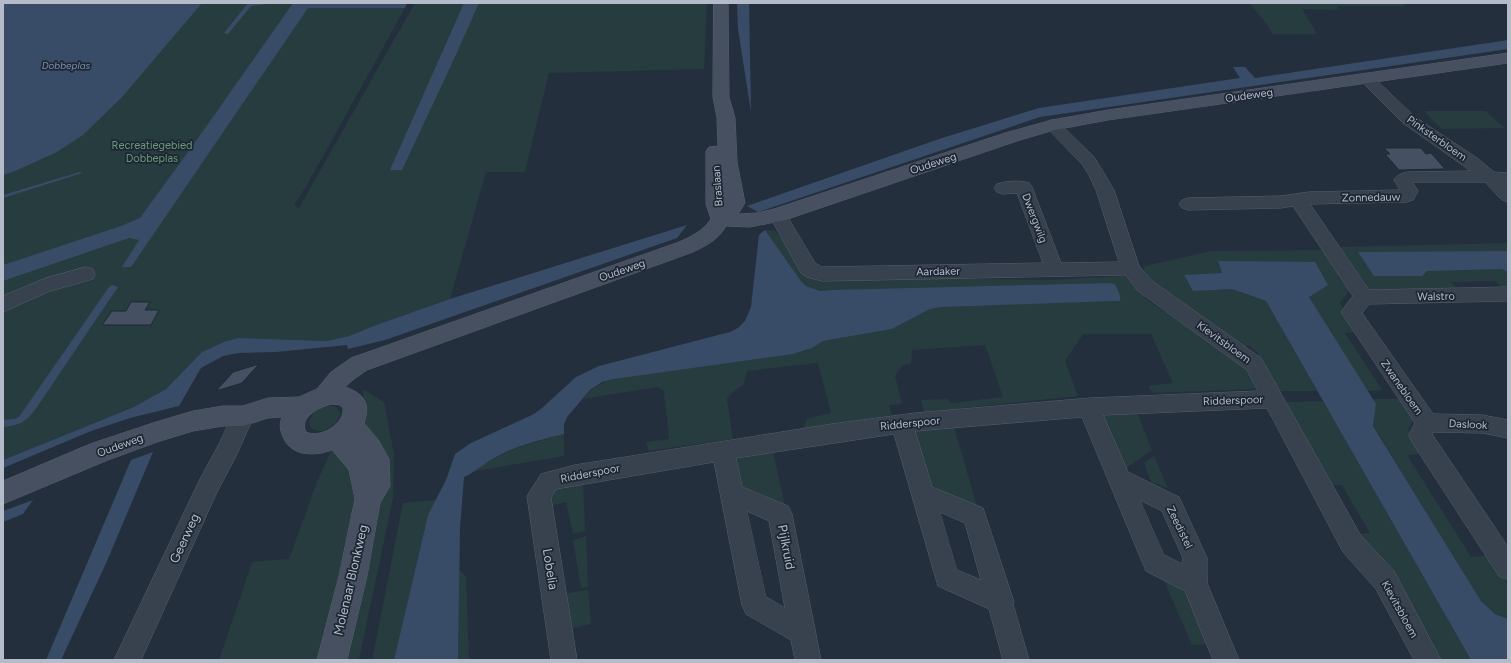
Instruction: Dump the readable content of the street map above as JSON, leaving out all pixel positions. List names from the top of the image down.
{
  "streets": {
    "main road": ["Oudeweg", "Braslaan", "Molenaar Blonkweg"],
    "street": [
      "Pinksterbloem",
      "Zonnedauw",
      "Dwergwilg",
      "Aardaker",
      "Walstro",
      "Kievitsbloem",
      "Zwanebloem",
      "Ridderspoor",
      "Daslook",
      "Zeedistel",
      "Geerweg",
      "Pijlkruid",
      "Lobelia"
    ]
  },
  "crossings": [
    ["Oudeweg", "Pinksterbloem"],
    ["Oudeweg", "Braslaan"],
    ["Oudeweg", "Aardaker"],
    ["Oudeweg", "Kievitsbloem"],
    ["Oudeweg", "Geerweg"],
    ["Oudeweg", "Molenaar Blonkweg"],
    ["Pinksterbloem", "Zonnedauw"],
    ["Dwergwilg", "Aardaker"],
    ["Aardaker", "Kievitsbloem"],
    ["Walstro", "Zwanebloem"],
    ["Kievitsbloem", "Ridderspoor"],
    ["Zwanebloem", "Daslook"],
    ["Ridderspoor", "Lobelia"]
  ],
  "water": ["Dobbeplas"],
  "parks": ["Recreatiegebied Dobbeplas"]
}
